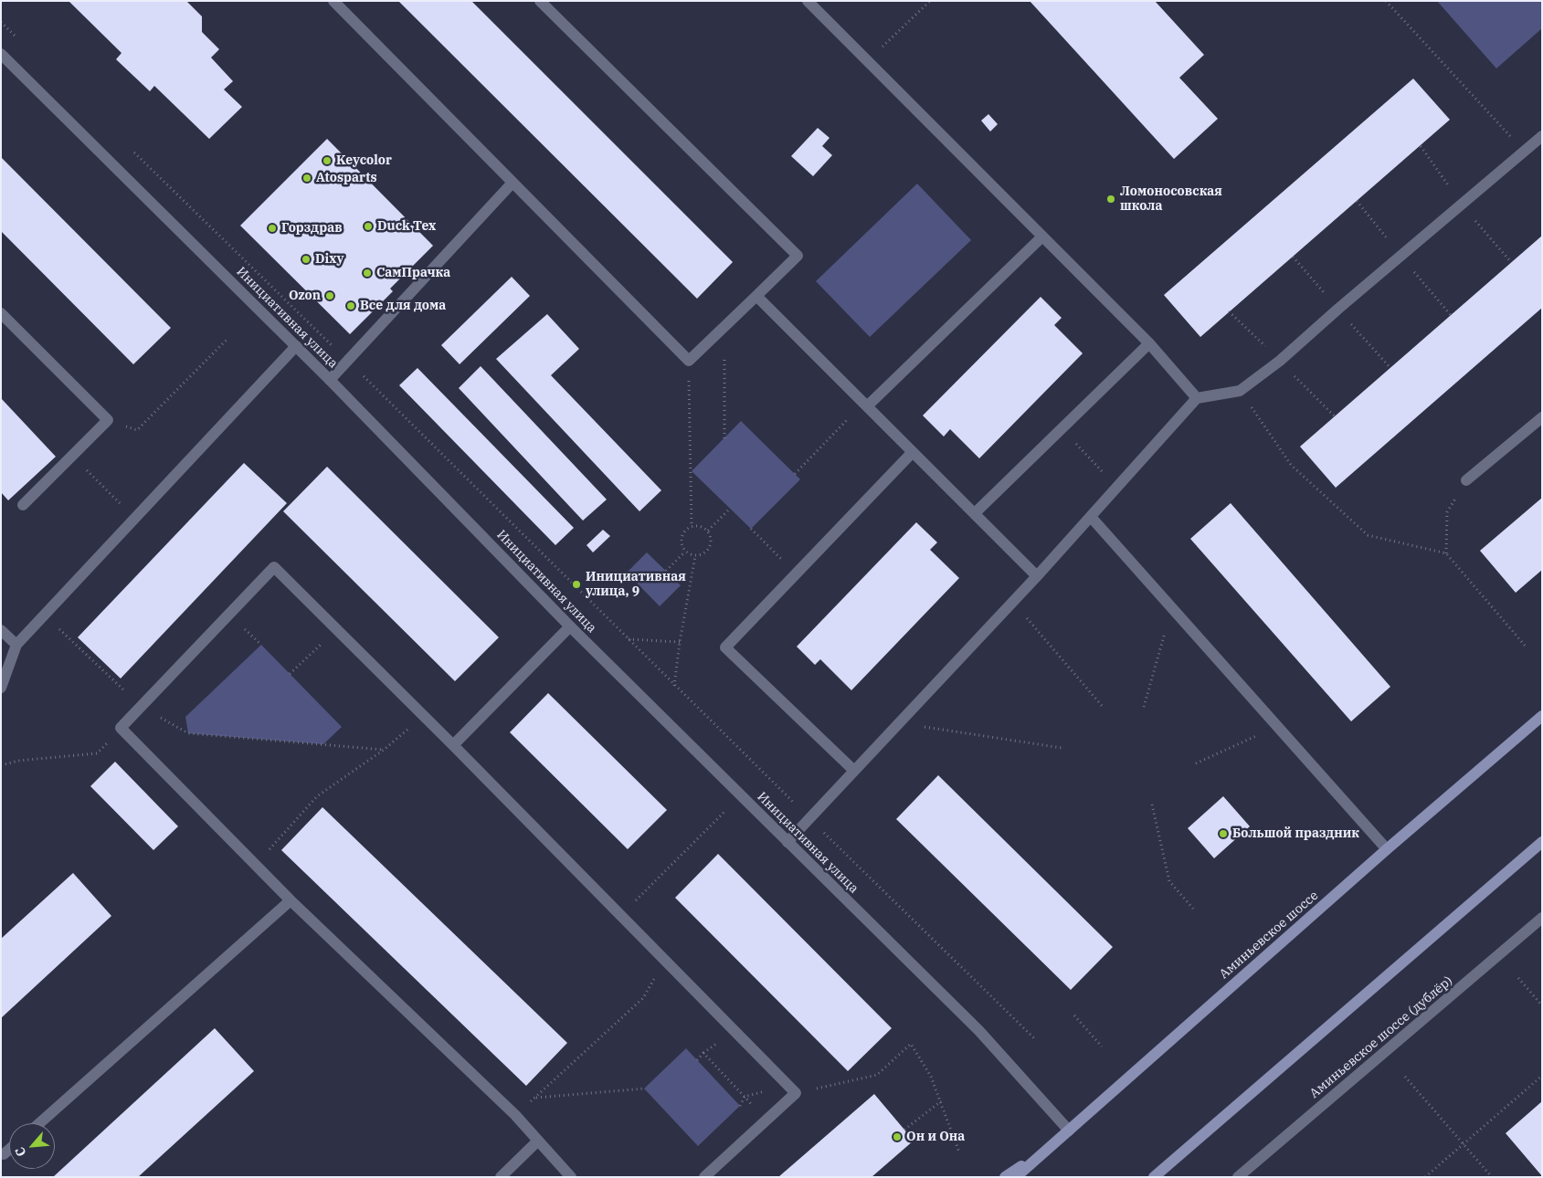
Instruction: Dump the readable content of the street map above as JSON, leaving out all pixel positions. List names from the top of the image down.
{
  "streets": {
    "main road": ["Аминьевское шоссе"],
    "street": ["Инициативная улица", "Аминьевское шоссе (дублёр)"]
  },
  "crossings": [
    ["Инициативная улица", "Аминьевское шоссе"]
  ],
  "places": [
    "Keycolor",
    "Atosparts",
    "Ломоносовская школа",
    "Duck Tex",
    "Горздрав",
    "Dixy",
    "СамПрачка",
    "Ozon",
    "Все для дома",
    "Инициативная улица, 9",
    "Большой праздник",
    "Он и Она"
  ],
  "north": "bottom left"
}
